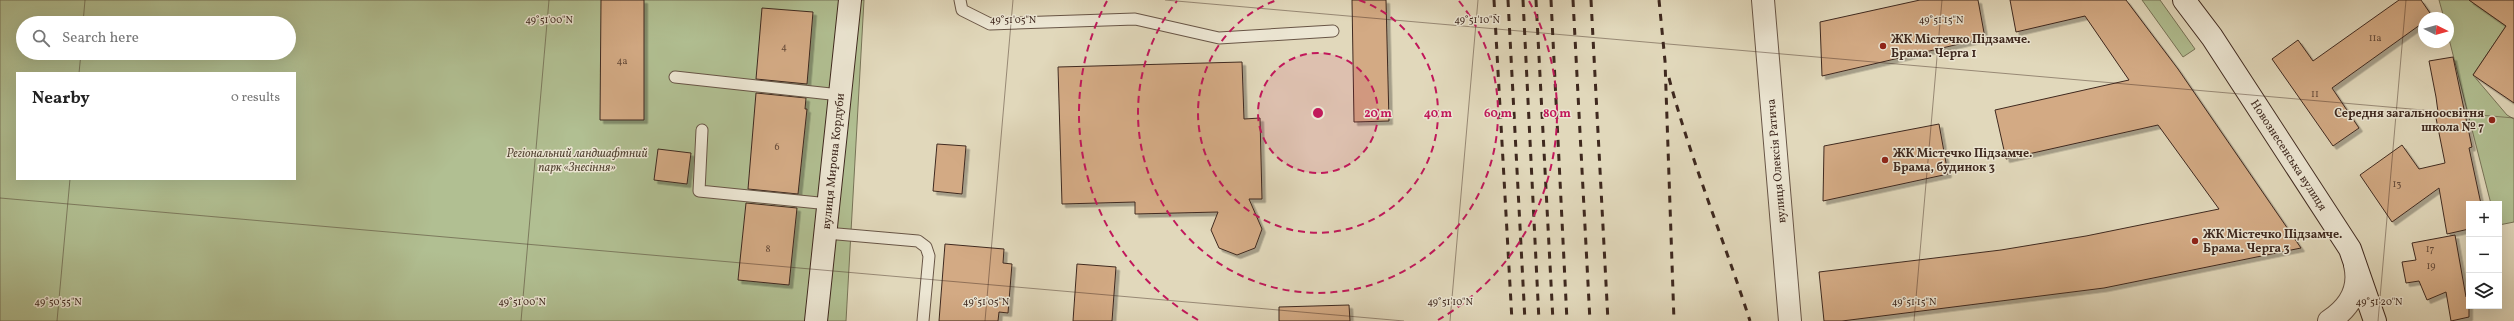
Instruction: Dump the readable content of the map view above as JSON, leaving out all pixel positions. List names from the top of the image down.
{
  "streets": {
    "street": ["Новознесенська вулиця", "вулиця Мирона Кордуби", "вулиця Олексія Ратича"]
  },
  "parks": ["Регіональний ландшафтний парк «Знесіння»"],
  "places": [
    "ЖК Містечко Підзамче. Брама. Черга 1",
    "Середня загальноосвітня школа № 7",
    "ЖК Містечко Підзамче. Брама, будинок 3",
    "ЖК Містечко Підзамче. Брама. Черга 3"
  ],
  "house_numbers": [
    "11а",
    "4",
    "4а",
    "11",
    "6",
    "13",
    "8",
    "17",
    "19"
  ],
  "north": "right",
  "page": {
    "search": "Search here",
    "heading": ["Nearby", "0 results"],
    "map_buttons": ["+", "−"]
  },
  "coordinates": [
    "49°51'00\"N",
    "49°51'05\"N",
    "49°51'10\"N",
    "49°51'15\"N",
    "49°50'55\"N",
    "49°51'20\"N"
  ],
  "rings": [
    "20 m",
    "40 m",
    "60 m",
    "80 m"
  ]
}
